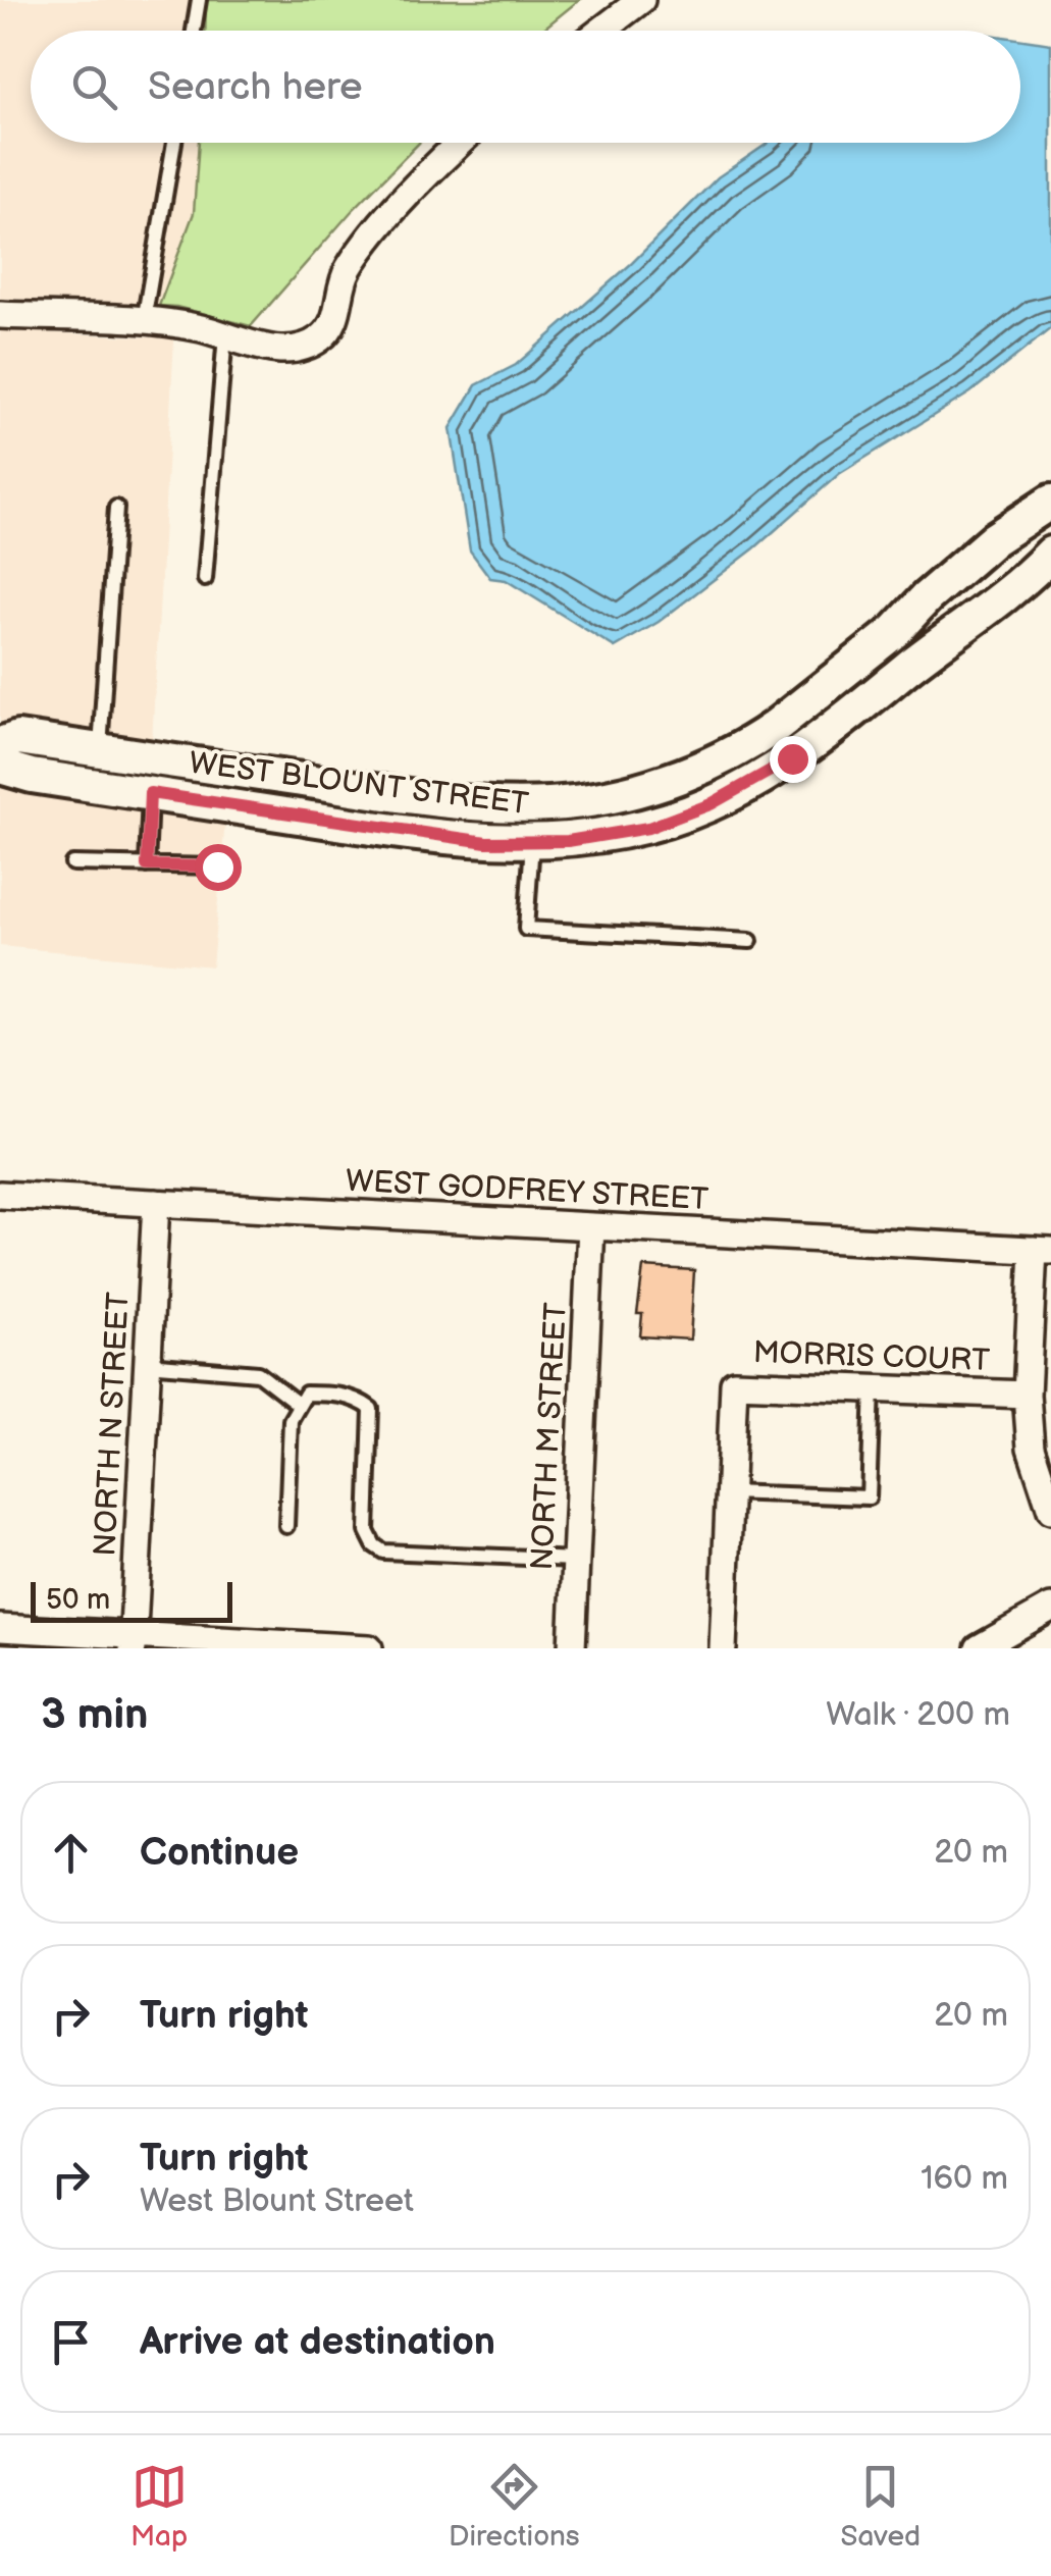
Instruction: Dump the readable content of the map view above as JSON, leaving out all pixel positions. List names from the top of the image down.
{
  "streets": {
    "street": [
      "WEST BLOUNT STREET",
      "WEST GODFREY STREET",
      "MORRIS COURT",
      "NORTH N STREET",
      "NORTH M STREET"
    ]
  },
  "crossings": [
    ["WEST GODFREY STREET", "NORTH N STREET"],
    ["WEST GODFREY STREET", "NORTH M STREET"]
  ],
  "scale_bar": "50 m",
  "page": {
    "search": "Search here",
    "scale": "50 m",
    "heading": ["3 min", "Walk · 200 m"],
    "list": [
      ["Continue", "20 m"],
      ["Turn right", "20 m"],
      ["Turn right", "West Blount Street", "160 m"],
      "Arrive at destination"
    ],
    "nav": ["Map", "Directions", "Saved"]
  }
}
